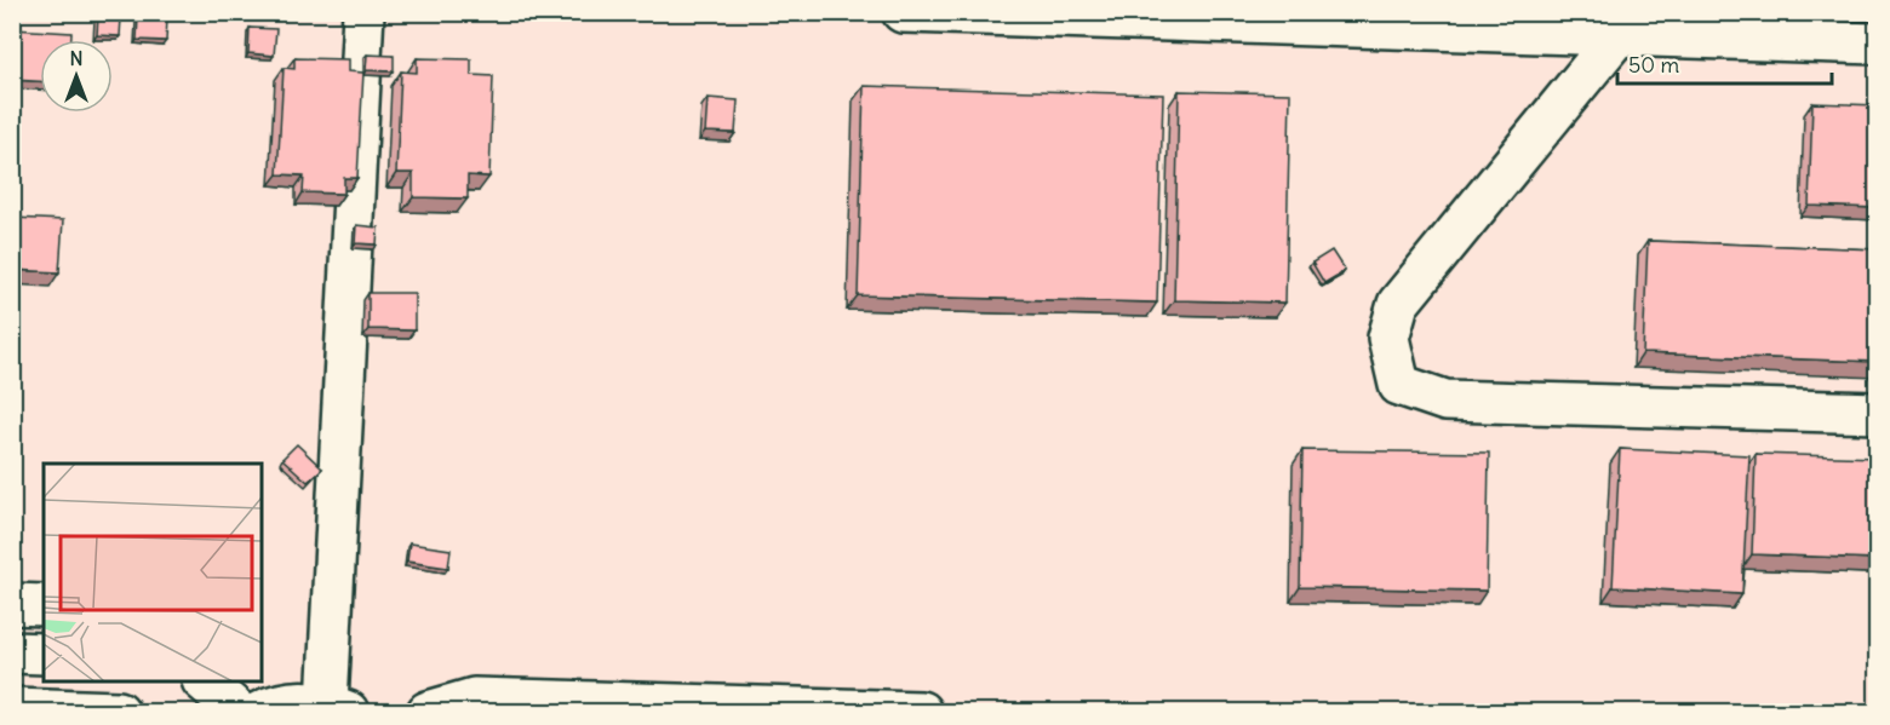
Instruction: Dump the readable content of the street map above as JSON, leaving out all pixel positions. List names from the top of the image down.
{
  "scale_bar": "50 m",
  "north": "top"
}
